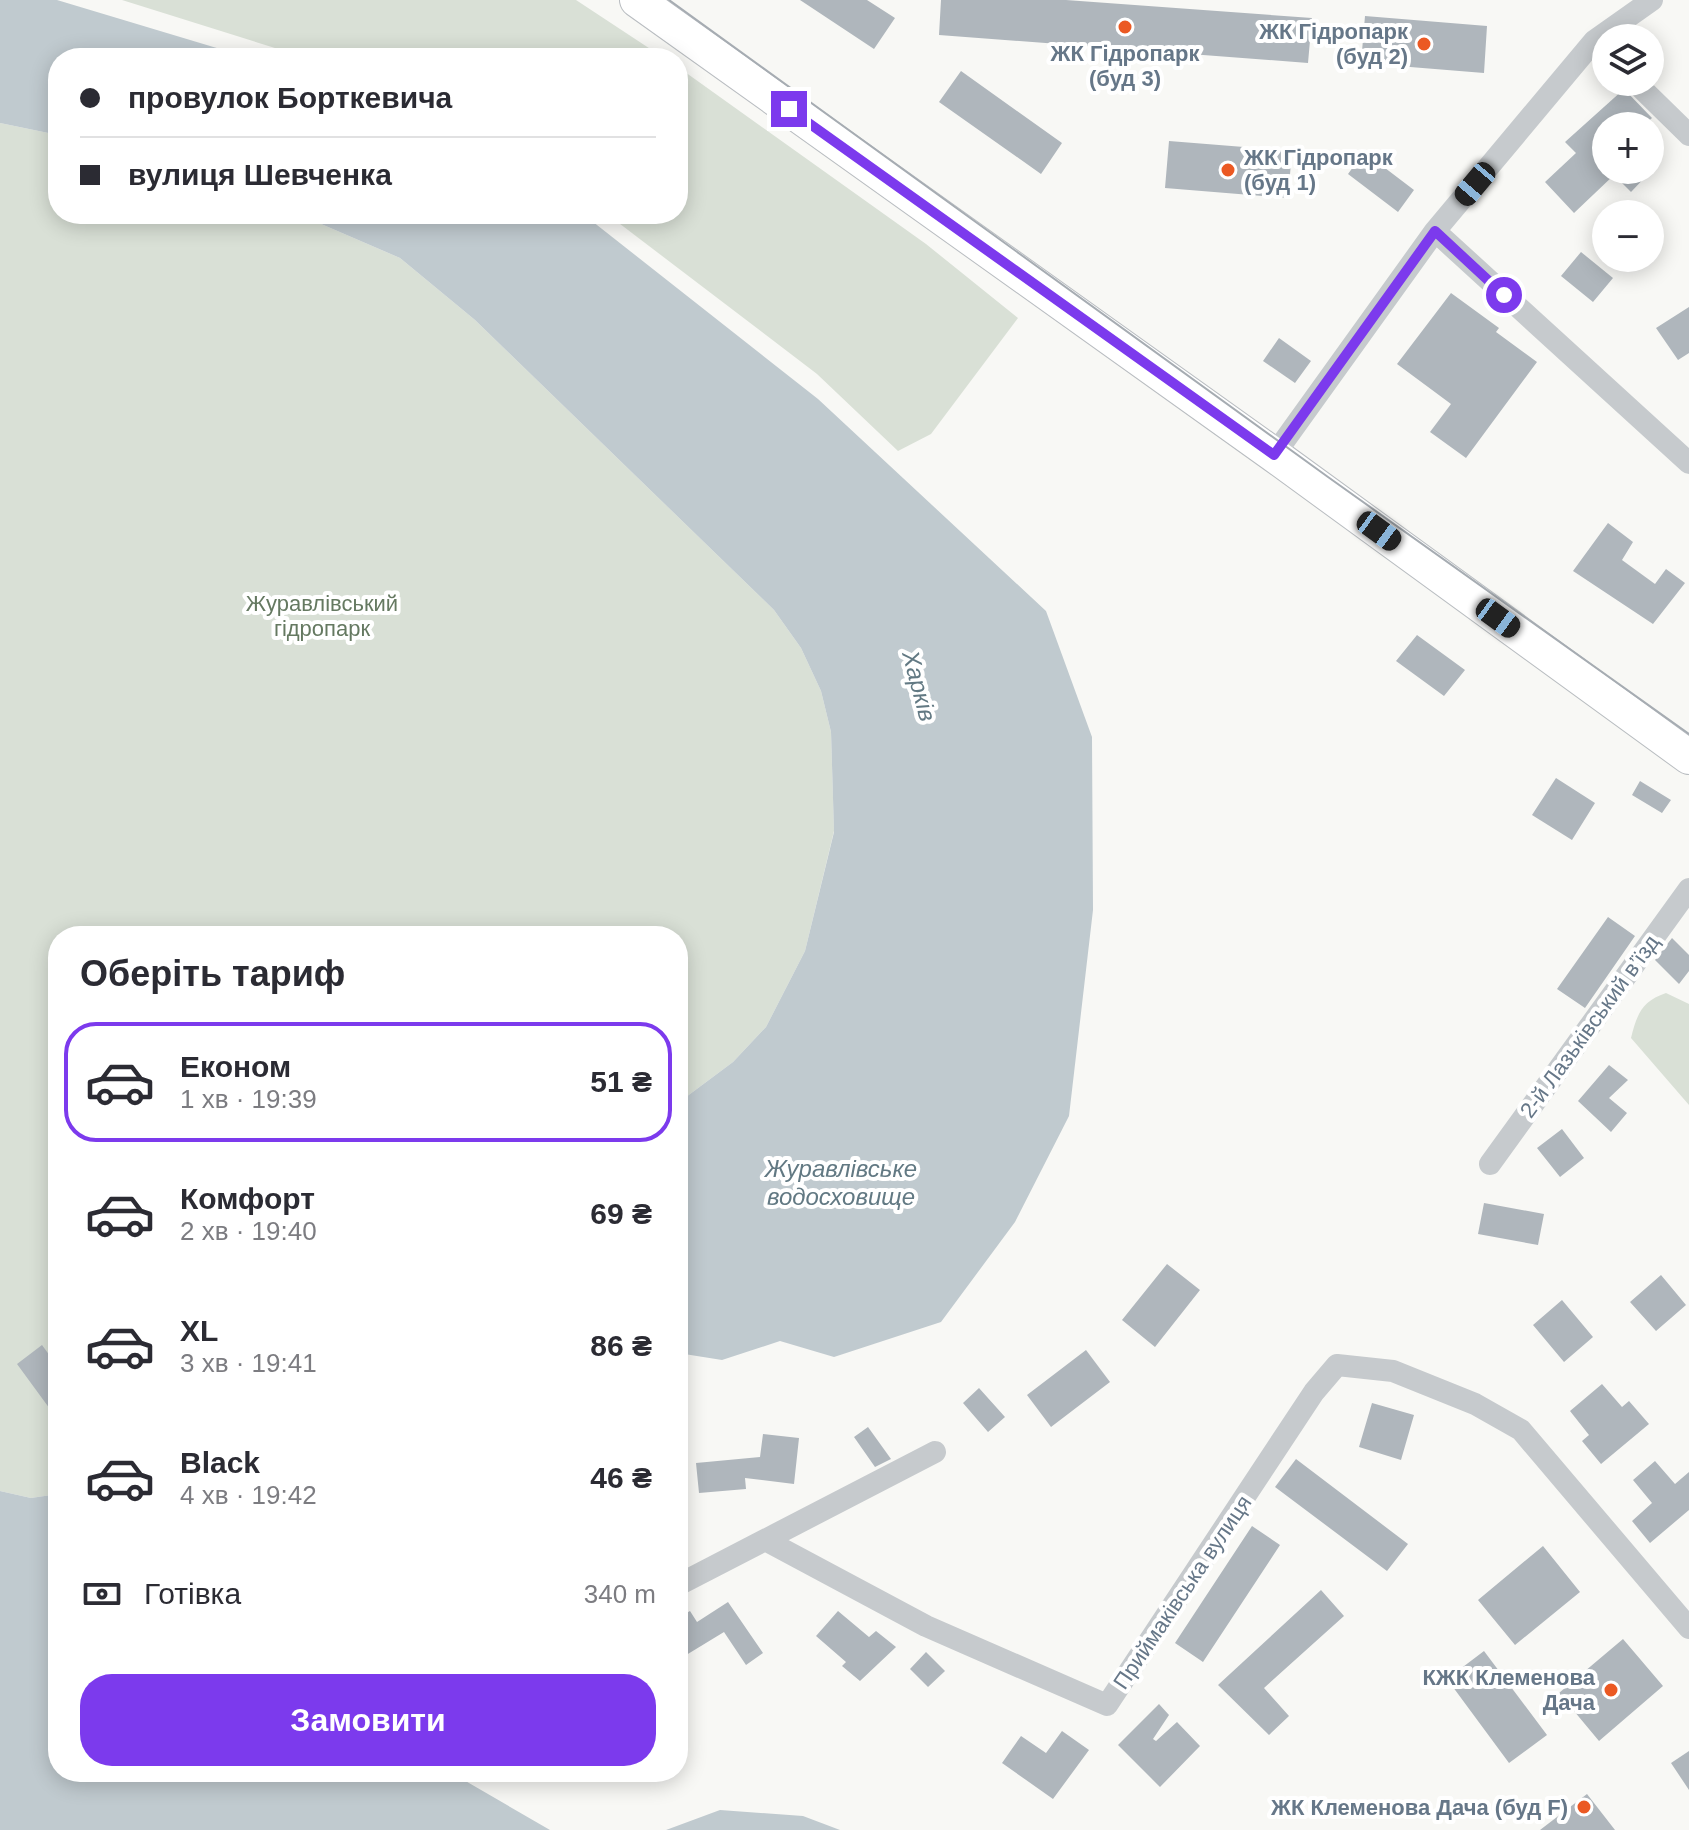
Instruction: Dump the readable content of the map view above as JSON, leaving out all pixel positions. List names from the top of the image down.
{
  "streets": {
    "street": ["2-й Лазьківський в’їзд", "Приймаківська вулиця"]
  },
  "water": ["Харків", "Журавлівське водосховище"],
  "parks": ["Журавлівський гідропарк"],
  "places": [
    "ЖК Гідропарк (буд 3)",
    "ЖК Гідропарк (буд 2)",
    "ЖК Гідропарк (буд 1)",
    "КЖК Клеменова Дача",
    "ЖК Клеменова Дача (буд F)"
  ],
  "page": {
    "map_buttons": ["+", "−"],
    "banner": ["провулок Борткевича", "вулиця Шевченка"],
    "heading": "Оберіть тариф",
    "list": [
      {
        "name": "Економ",
        "note": "1 хв · 19:39",
        "value": "51 ₴"
      },
      {
        "name": "Комфорт",
        "note": "2 хв · 19:40",
        "value": "69 ₴"
      },
      {
        "name": "XL",
        "note": "3 хв · 19:41",
        "value": "86 ₴"
      },
      {
        "name": "Black",
        "note": "4 хв · 19:42",
        "value": "46 ₴"
      }
    ],
    "pay": ["Готівка", "340 m"],
    "buttons": "Замовити"
  }
}
